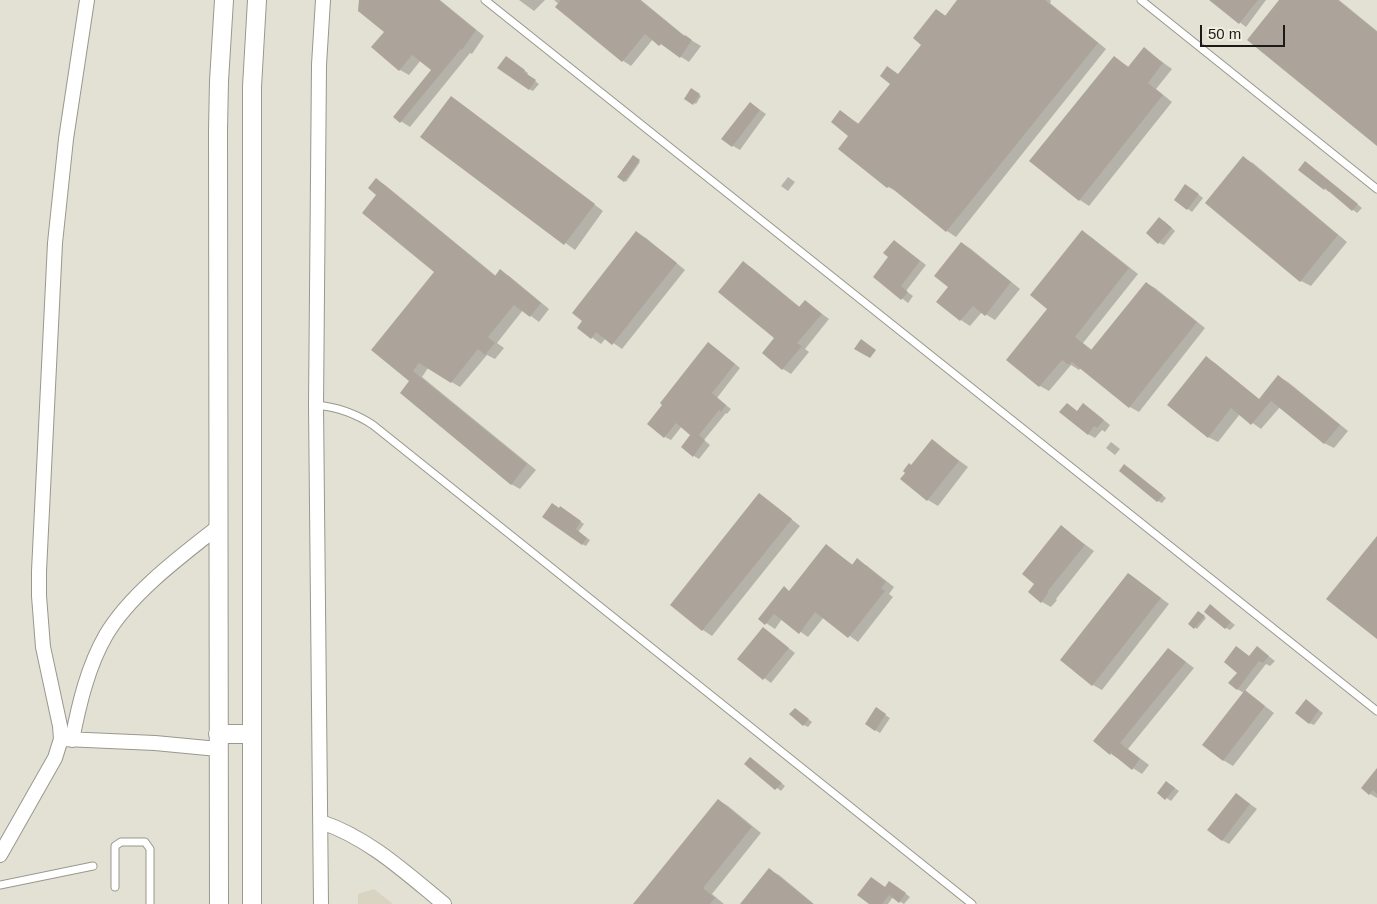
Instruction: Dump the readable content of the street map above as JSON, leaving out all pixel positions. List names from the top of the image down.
{
  "scale_bar": "50 m"
}
